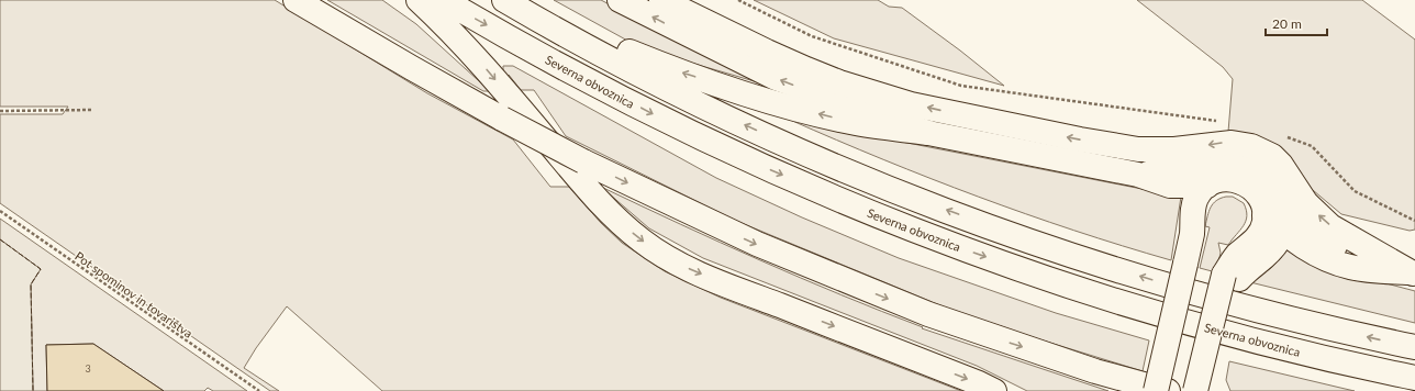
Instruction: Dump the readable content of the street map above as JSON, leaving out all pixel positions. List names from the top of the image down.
{
  "streets": {
    "main road": ["Severna obvoznica"],
    "path": ["Pot spominov in tovarištva"]
  },
  "house_numbers": ["3"],
  "scale_bar": "20 m"
}
